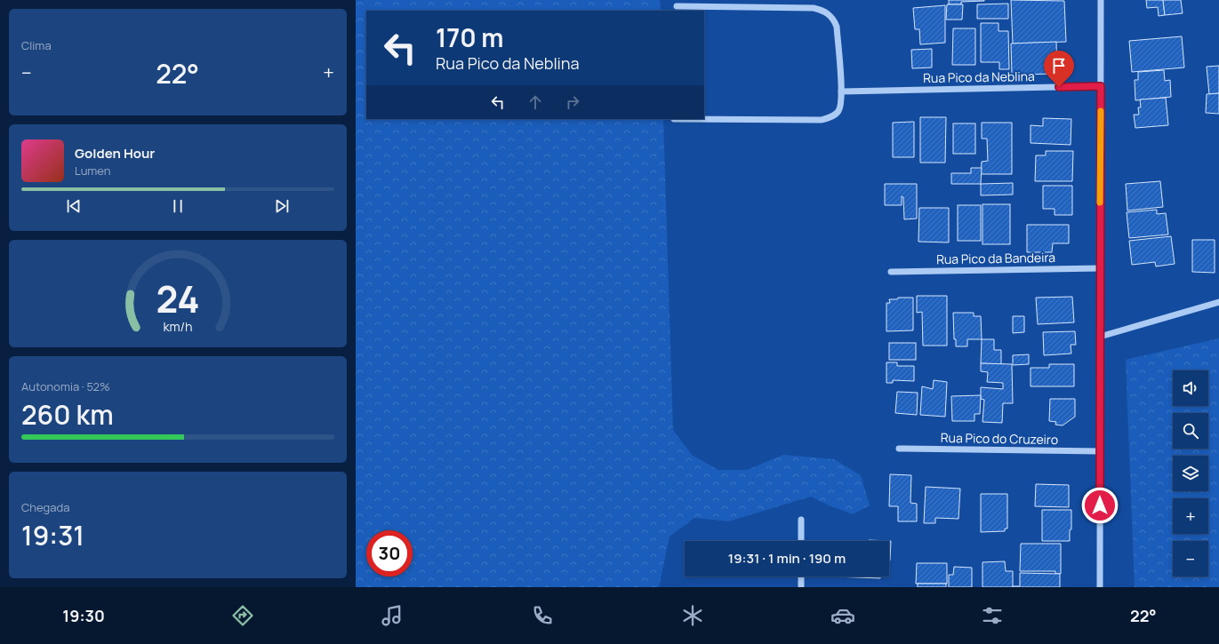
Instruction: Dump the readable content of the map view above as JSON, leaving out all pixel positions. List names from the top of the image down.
{
  "streets": {
    "street": ["Rua Pico da Neblina", "Rua Pico da Bandeira", "Rua Pico do Cruzeiro"]
  },
  "page": {
    "tile": [
      "Clima",
      ["Autonomia · 52%", "260 km"],
      ["Chegada", "19:31"]
    ],
    "turn": ["170 m", "Rua Pico da Neblina"],
    "heat": ["−", "22°", "+"],
    "song": ["Golden Hour", "Lumen"],
    "map_buttons": ["+", "−"],
    "limit": "30",
    "trip": "19:31 · 1 min · 190 m",
    "tabs": ["19:30", "22°"],
    "gauge": ["24", "km/h"]
  }
}
